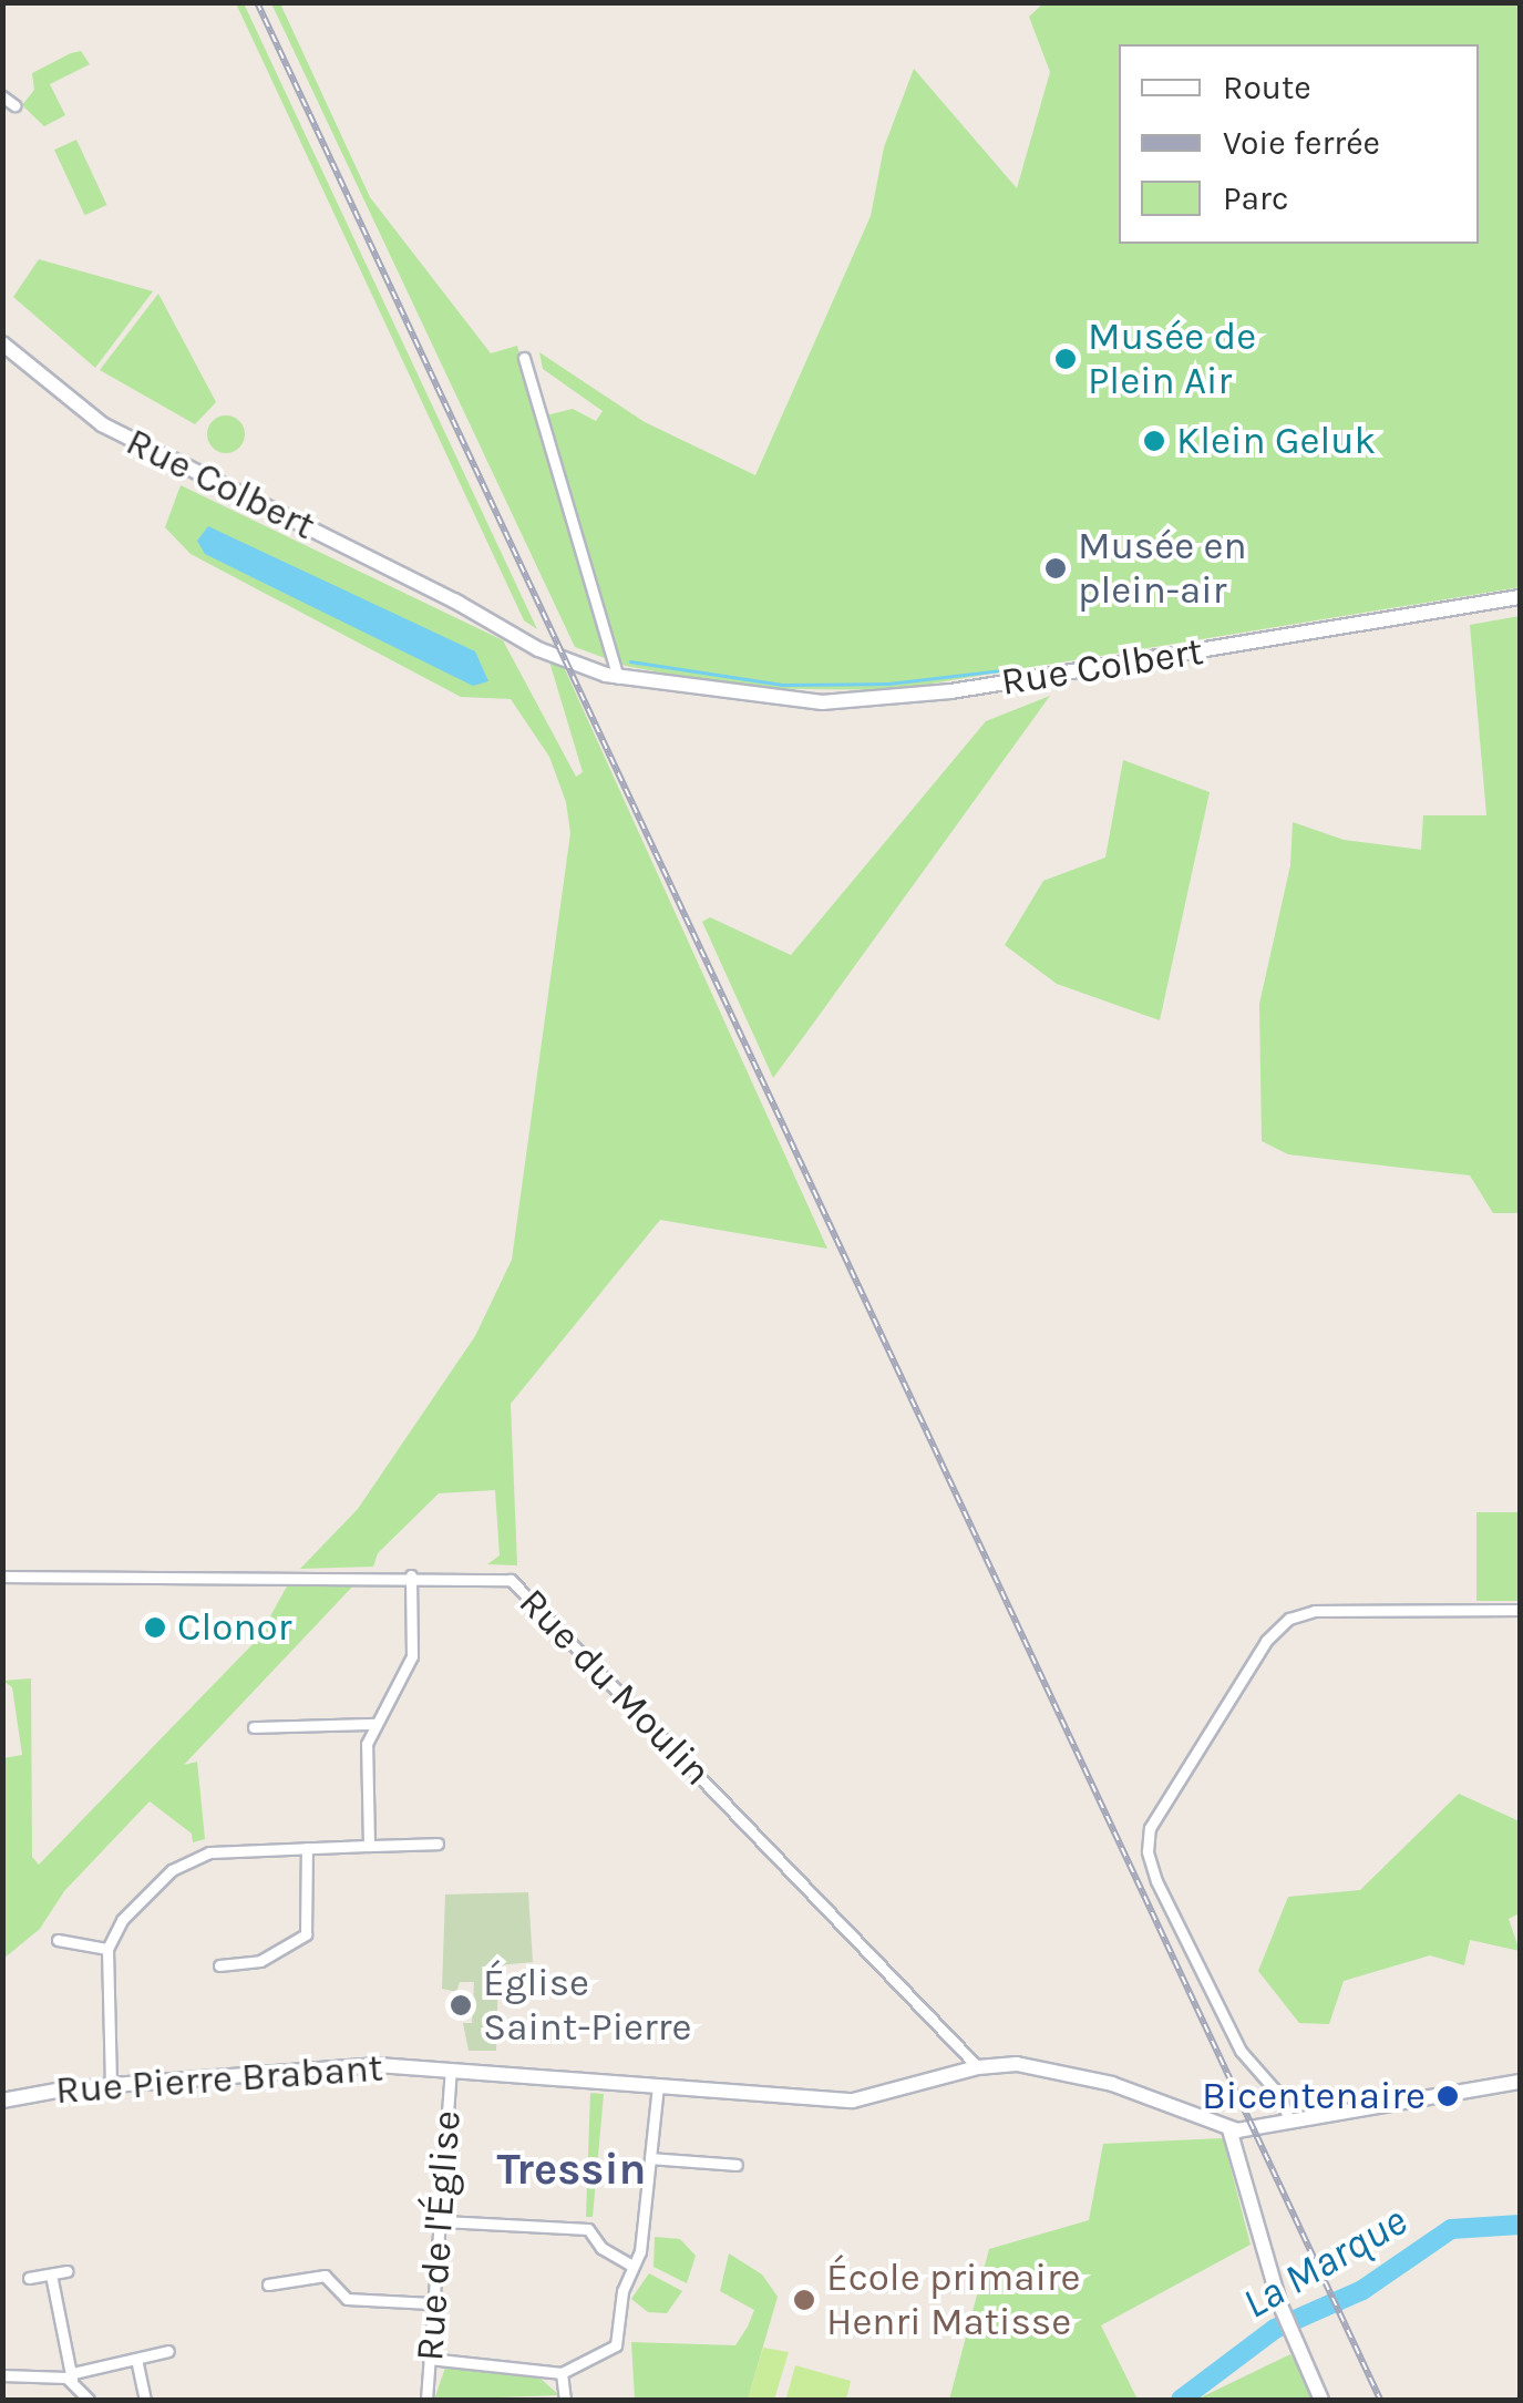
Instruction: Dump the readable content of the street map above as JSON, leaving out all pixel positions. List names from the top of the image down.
{
  "streets": {
    "street": [
      "Rue Colbert",
      "Rue du Moulin",
      "Rue Pierre Brabant",
      "Rue de l'Église"
    ]
  },
  "crossings": [
    ["Rue du Moulin", "Rue Pierre Brabant"],
    ["Rue Pierre Brabant", "Rue de l'Église"]
  ],
  "districts": ["Tressin"],
  "water": ["La Marque"],
  "places": [
    "Musée de Plein Air",
    "Klein Geluk",
    "Musée en plein-air",
    "Clonor",
    "Église Saint-Pierre",
    "Bicentenaire",
    "École primaire Henri Matisse"
  ],
  "legend": ["Route", "Voie ferrée", "Parc"]
}
